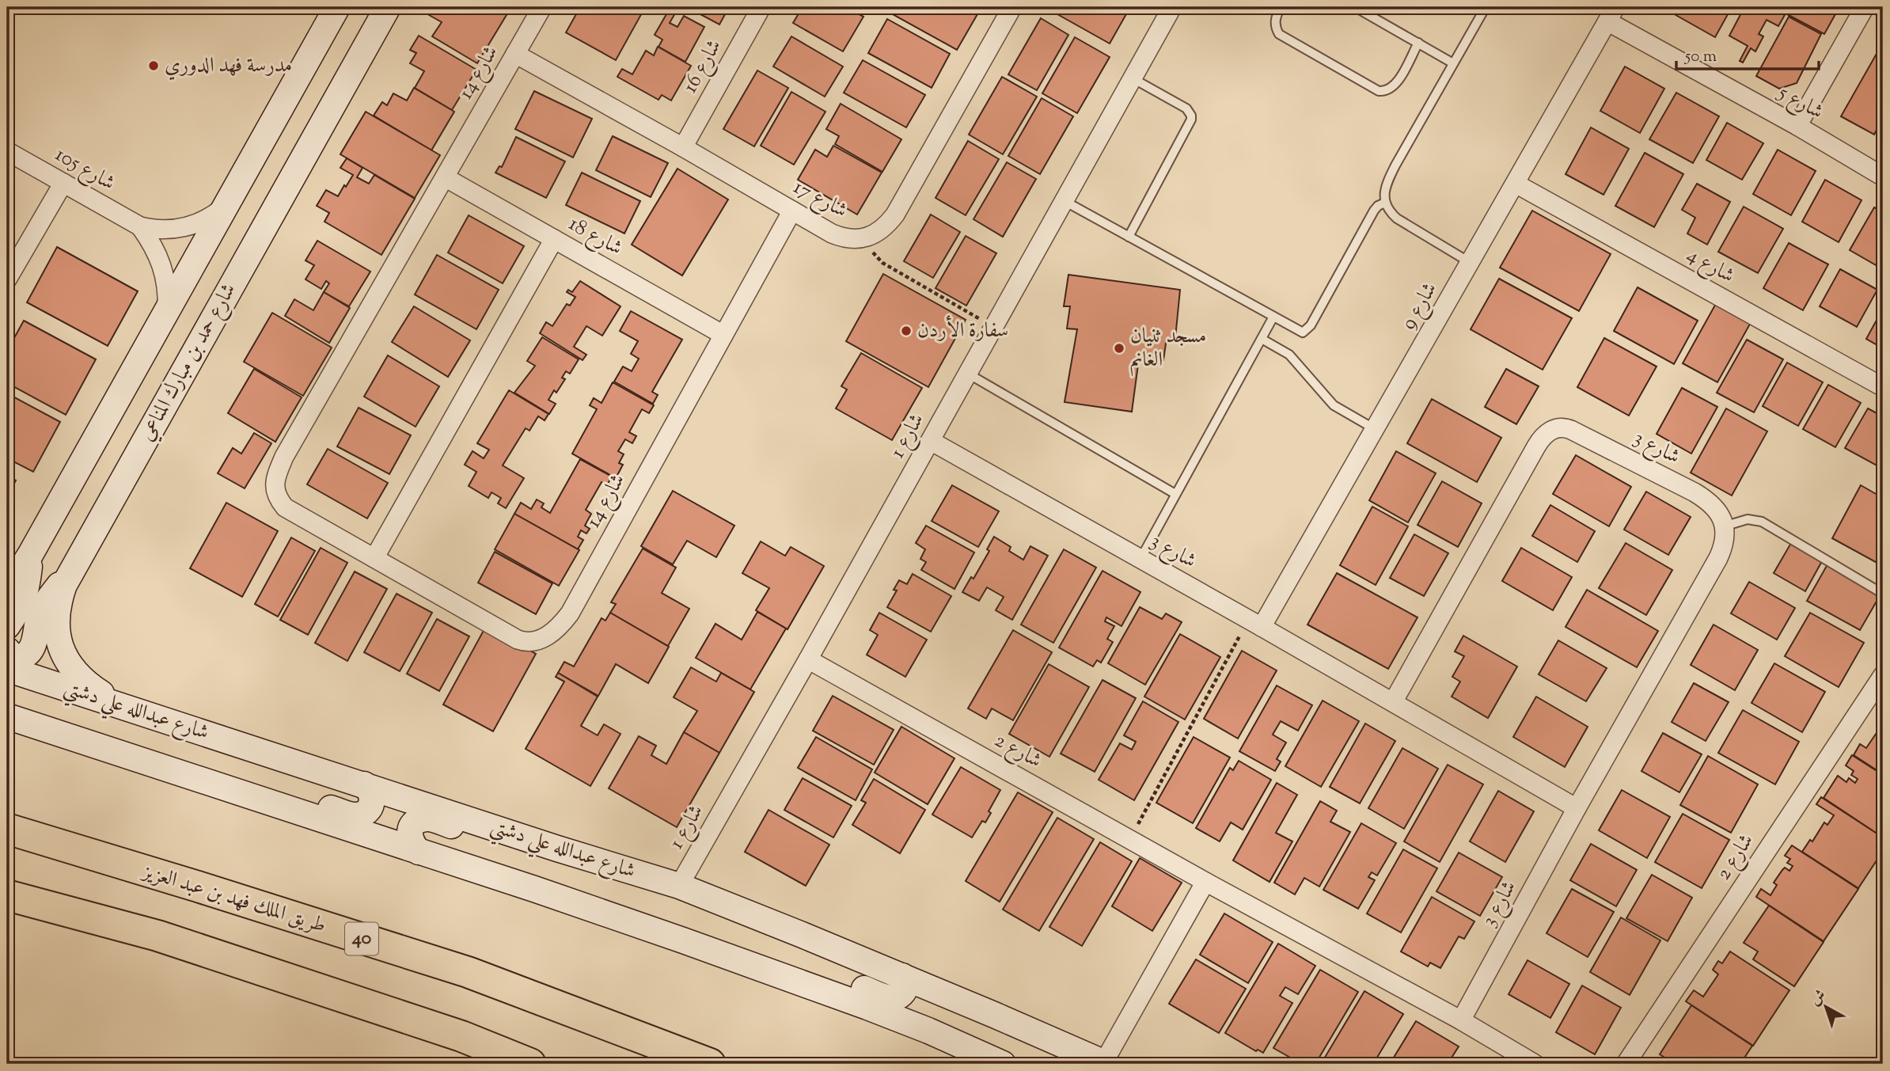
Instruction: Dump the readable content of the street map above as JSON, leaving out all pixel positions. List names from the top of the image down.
{
  "streets": {
    "highway": ["طريق الملك فهد بن عبد العزيز", "40"],
    "main road": ["شارع حمد بن مبارك المناعي", "شارع عبدالله علي دشتي"],
    "street": [
      "شارع 16",
      "شارع 14",
      "شارع 5",
      "شارع 105",
      "شارع 17",
      "شارع 18",
      "شارع 4",
      "شارع 9",
      "شارع 1",
      "شارع 3",
      "شارع 2"
    ]
  },
  "crossings": [
    ["شارع 16", "شارع 17"],
    ["شارع 14", "شارع 17"],
    ["شارع 14", "شارع 18"],
    ["شارع 5", "شارع 9"],
    ["شارع 4", "شارع 9"],
    ["شارع 9", "شارع 3"],
    ["شارع حمد بن مبارك المناعي", "شارع عبدالله علي دشتي"],
    ["شارع 1", "شارع 3"],
    ["شارع 1", "شارع عبدالله علي دشتي"],
    ["شارع 1", "شارع 2"],
    ["شارع 3", "شارع 2"]
  ],
  "places": ["مدرسة فهد الدوري", "سفارة الأردن", "مسجد ثنيان الغانم"],
  "scale_bar": "50 m",
  "north": "top left"
}
